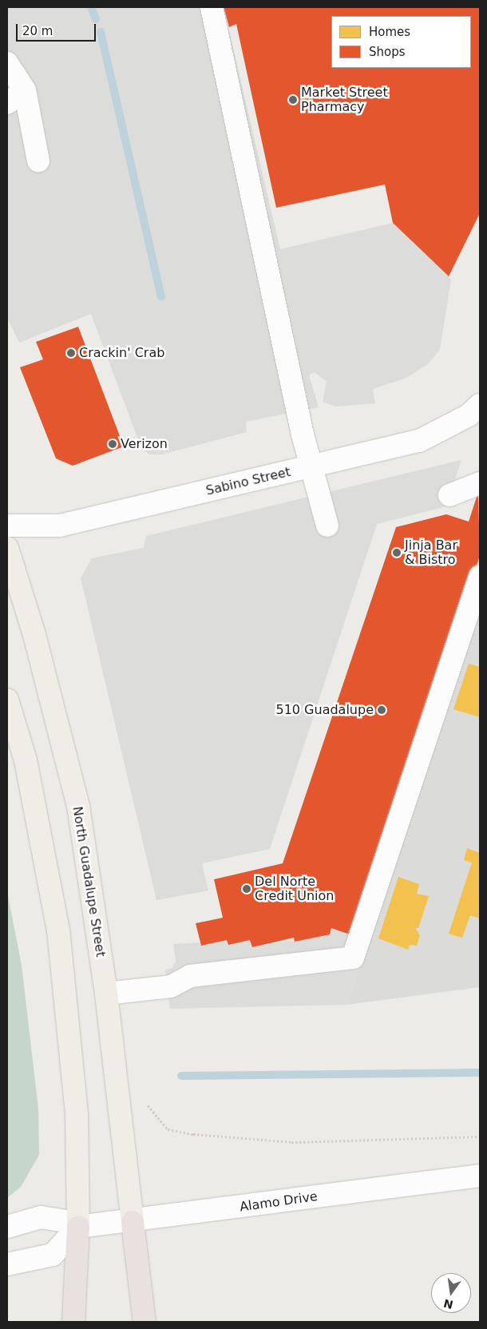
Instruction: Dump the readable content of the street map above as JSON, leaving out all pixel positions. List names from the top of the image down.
{
  "streets": {
    "main road": ["North Guadalupe Street"],
    "street": ["Sabino Street", "Alamo Drive"]
  },
  "crossings": [
    ["North Guadalupe Street", "Alamo Drive"]
  ],
  "places": [
    "Market Street Pharmacy",
    "Crackin' Crab",
    "Verizon",
    "Jinja Bar & Bistro",
    "510 Guadalupe",
    "Del Norte Credit Union"
  ],
  "legend": ["Homes", "Shops"],
  "scale_bar": "20 m",
  "north": "bottom"
}
